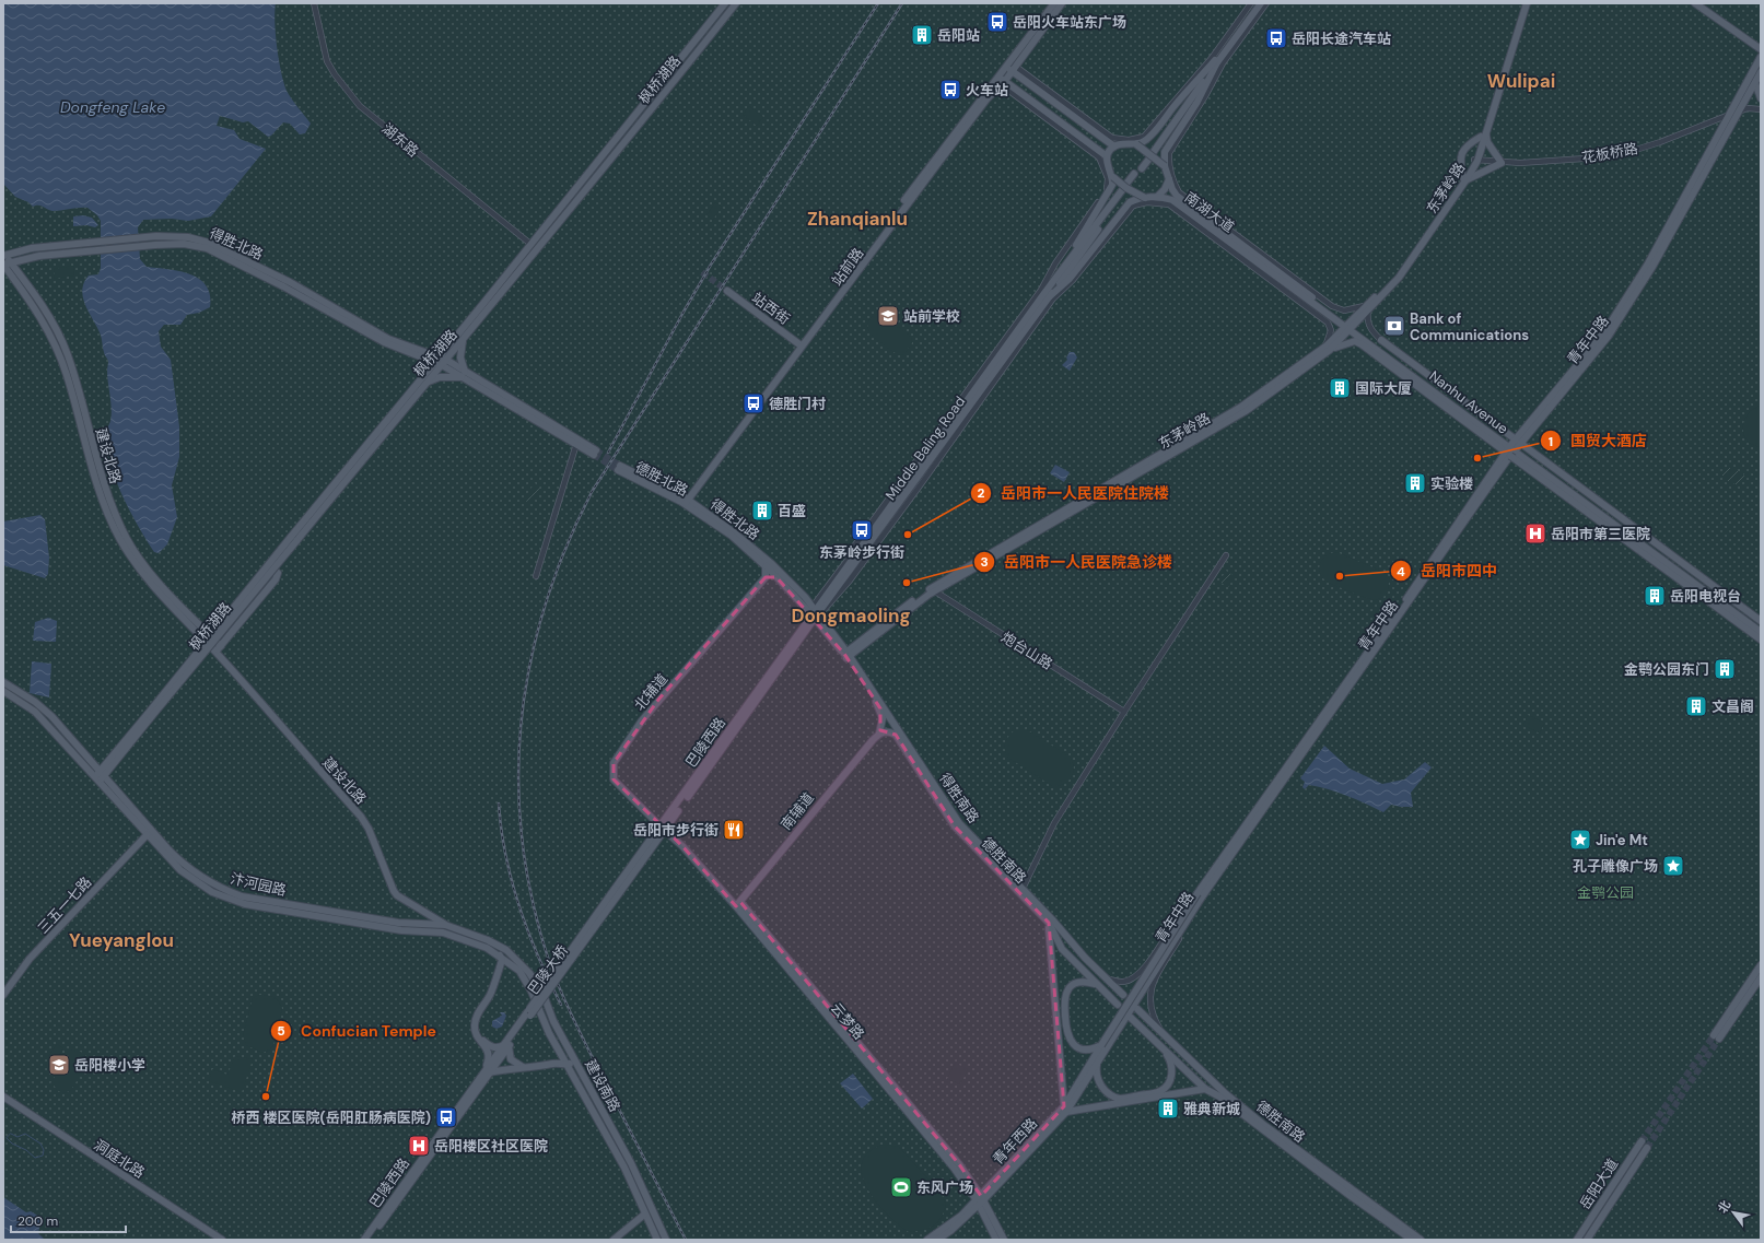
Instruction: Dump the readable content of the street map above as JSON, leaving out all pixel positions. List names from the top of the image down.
{
  "streets": {
    "main road": [
      "枫桥湖路",
      "东茅岭路",
      "南湖大道",
      "得胜北路",
      "站前路",
      "站西街",
      "青年中路",
      "Nanhu Avenue",
      "Middle Baling Road",
      "建设北路",
      "德胜北路",
      "北辅道",
      "巴陵西路",
      "得胜南路",
      "南辅道",
      "德胜南路",
      "汴河园路",
      "三五一七路",
      "巴陵大桥",
      "建设南路",
      "青年西路",
      "洞庭北路",
      "岳阳大道"
    ],
    "street": ["湖东路", "花板桥路", "炮台山路"]
  },
  "crossings": [
    ["枫桥湖路", "湖东路"],
    ["枫桥湖路", "得胜北路"],
    ["花板桥路", "东茅岭路"],
    ["花板桥路", "青年中路"],
    ["东茅岭路", "Nanhu Avenue"],
    ["东茅岭路", "炮台山路"],
    ["东茅岭路", "得胜南路"],
    ["南湖大道", "Nanhu Avenue"],
    ["南湖大道", "Middle Baling Road"],
    ["得胜北路", "站前路"],
    ["得胜北路", "Middle Baling Road"],
    ["得胜北路", "建设北路"],
    ["得胜北路", "德胜北路"],
    ["得胜北路", "巴陵西路"],
    ["得胜北路", "得胜南路"],
    ["站前路", "站西街"],
    ["站前路", "德胜北路"],
    ["青年中路", "Nanhu Avenue"],
    ["青年中路", "青年西路"],
    ["Middle Baling Road", "巴陵西路"],
    ["Middle Baling Road", "得胜南路"],
    ["建设北路", "汴河园路"],
    ["德胜北路", "得胜南路"],
    ["北辅道", "巴陵西路"],
    ["巴陵西路", "得胜南路"],
    ["巴陵西路", "巴陵大桥"],
    ["得胜南路", "南辅道"],
    ["得胜南路", "德胜南路"],
    ["南辅道", "德胜南路"],
    ["汴河园路", "三五一七路"],
    ["汴河园路", "建设南路"]
  ],
  "districts": [
    "Wulipai",
    "Zhanqianlu",
    "Dongmaoling",
    "Yueyanglou"
  ],
  "water": ["Dongfeng Lake"],
  "parks": ["金鹗公园"],
  "places": {
    "bus stop": [
      "岳阳火车站东广场",
      "岳阳长途汽车站",
      "火车站",
      "德胜门村",
      "东茅岭步行街",
      "桥西 楼区医院(岳阳肛肠病医院)"
    ],
    "building": [
      "岳阳站",
      "国际大厦",
      "实验楼",
      "百盛",
      "岳阳电视台",
      "金鹗公园东门",
      "文昌阁",
      "雅典新城"
    ],
    "school or university": ["站前学校", "岳阳楼小学"],
    "bank": ["Bank of Communications"],
    "other": [
      "国贸大酒店",
      "岳阳市一人民医院住院楼",
      "岳阳市四中",
      "岳阳市一人民医院急诊楼",
      "Confucian Temple"
    ],
    "hospital": ["岳阳市第三医院", "岳阳楼区社区医院"],
    "restaurant": ["岳阳市步行街"],
    "place": ["Jin'e Mt", "孔子雕像广场"],
    "sports": ["东风广场"]
  },
  "scale_bar": "200 m",
  "north": "top left"
}
